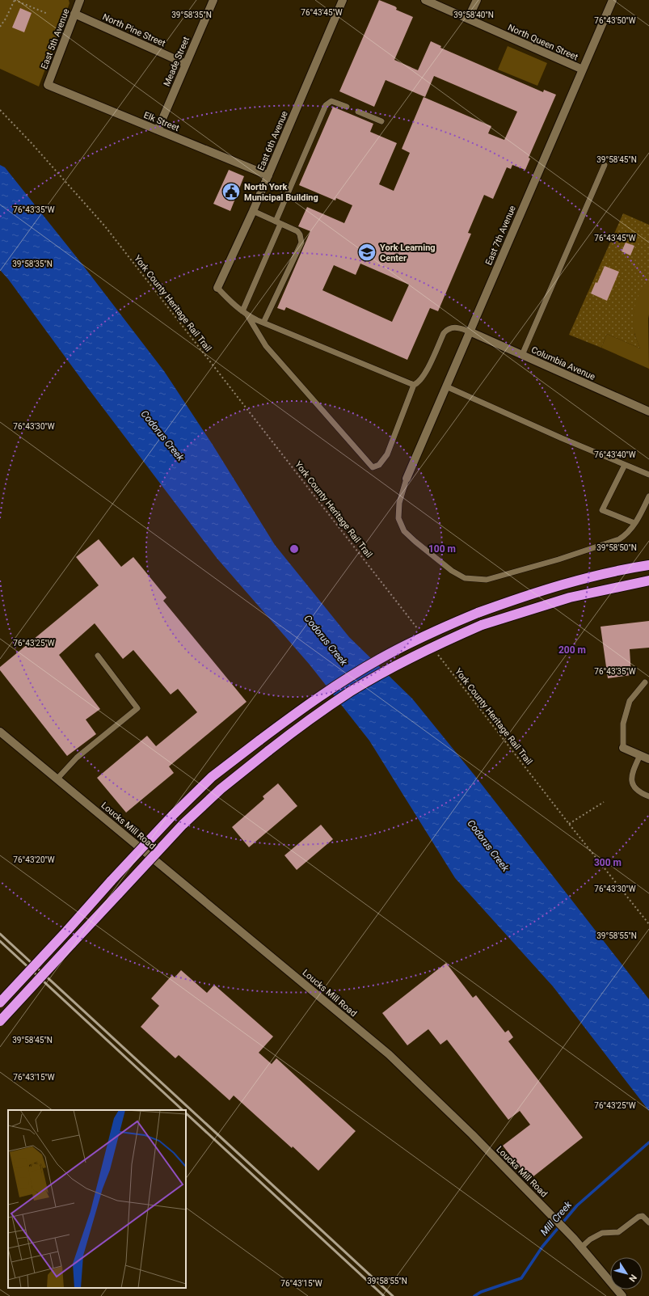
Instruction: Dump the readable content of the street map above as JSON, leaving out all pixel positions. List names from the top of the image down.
{
  "streets": {
    "street": [
      "North Pine Street",
      "East 5th Avenue",
      "North Queen Street",
      "Meade Street",
      "Elk Street",
      "East 6th Avenue",
      "East 7th Avenue",
      "Columbia Avenue",
      "Loucks Mill Road"
    ],
    "path": ["York County Heritage Rail Trail"]
  },
  "crossings": [
    ["North Pine Street", "East 5th Avenue"],
    ["North Pine Street", "Meade Street"],
    ["East 5th Avenue", "Elk Street"],
    ["North Queen Street", "East 7th Avenue"],
    ["Meade Street", "Elk Street"],
    ["Elk Street", "East 6th Avenue"],
    ["East 7th Avenue", "Columbia Avenue"]
  ],
  "water": ["Codorus Creek", "Mill Creek"],
  "places": {
    "public building": ["North York Municipal Building"],
    "school or university": ["York Learning Center"]
  },
  "north": "bottom right",
  "coordinates": [
    "76°43'45\"W",
    "39°58'35\"N",
    "39°58'40\"N",
    "76°43'50\"W",
    "39°58'45\"N",
    "76°43'35\"W",
    "76°43'30\"W",
    "76°43'40\"W",
    "39°58'50\"N",
    "76°43'25\"W",
    "76°43'20\"W",
    "39°58'55\"N",
    "76°43'15\"W"
  ],
  "rings": ["100 m", "200 m", "300 m"]
}
